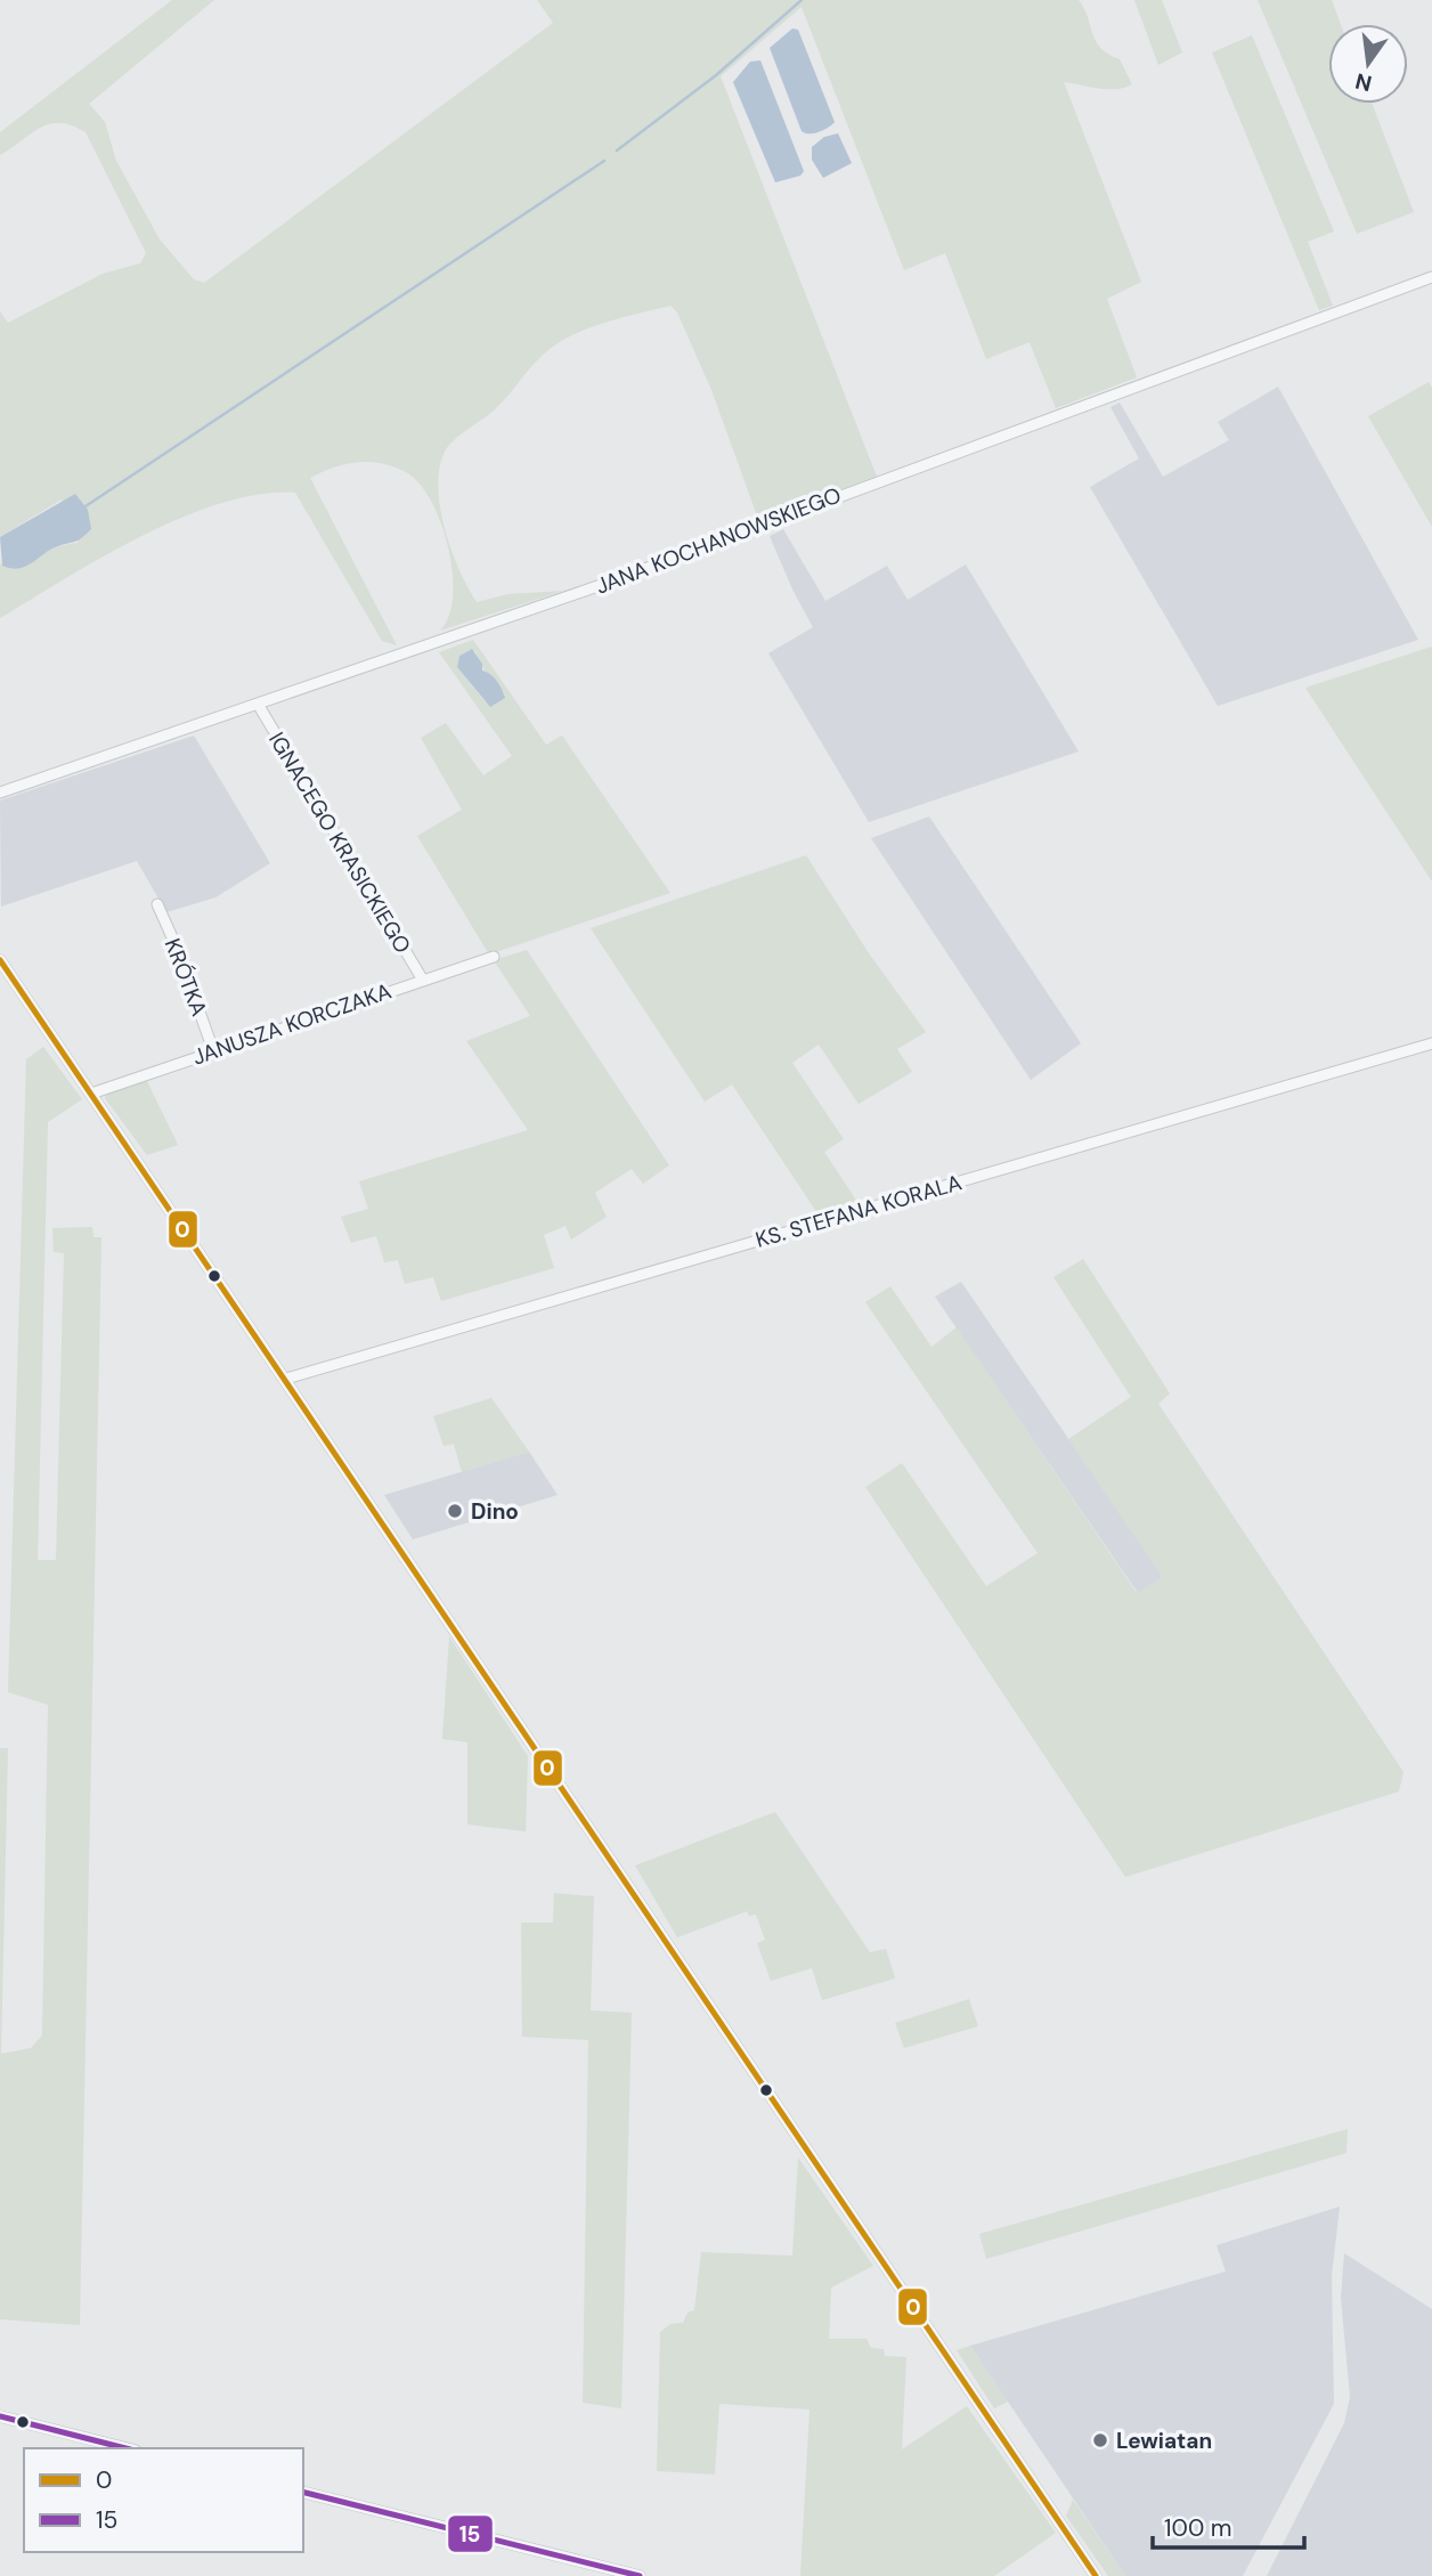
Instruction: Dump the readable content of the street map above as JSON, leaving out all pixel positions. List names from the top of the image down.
{
  "streets": {
    "street": [
      "JANA KOCHANOWSKIEGO",
      "IGNACEGO KRASICKIEGO",
      "KRÓTKA",
      "JANUSZA KORCZAKA",
      "KS. STEFANA KORALA"
    ]
  },
  "crossings": [
    ["JANA KOCHANOWSKIEGO", "IGNACEGO KRASICKIEGO"],
    ["IGNACEGO KRASICKIEGO", "JANUSZA KORCZAKA"],
    ["KRÓTKA", "JANUSZA KORCZAKA"]
  ],
  "places": ["Dino", "Lewiatan"],
  "lines": ["transit line 0", "transit line 15"],
  "legend": ["0", "15"],
  "scale_bar": "100 m",
  "north": "bottom"
}
